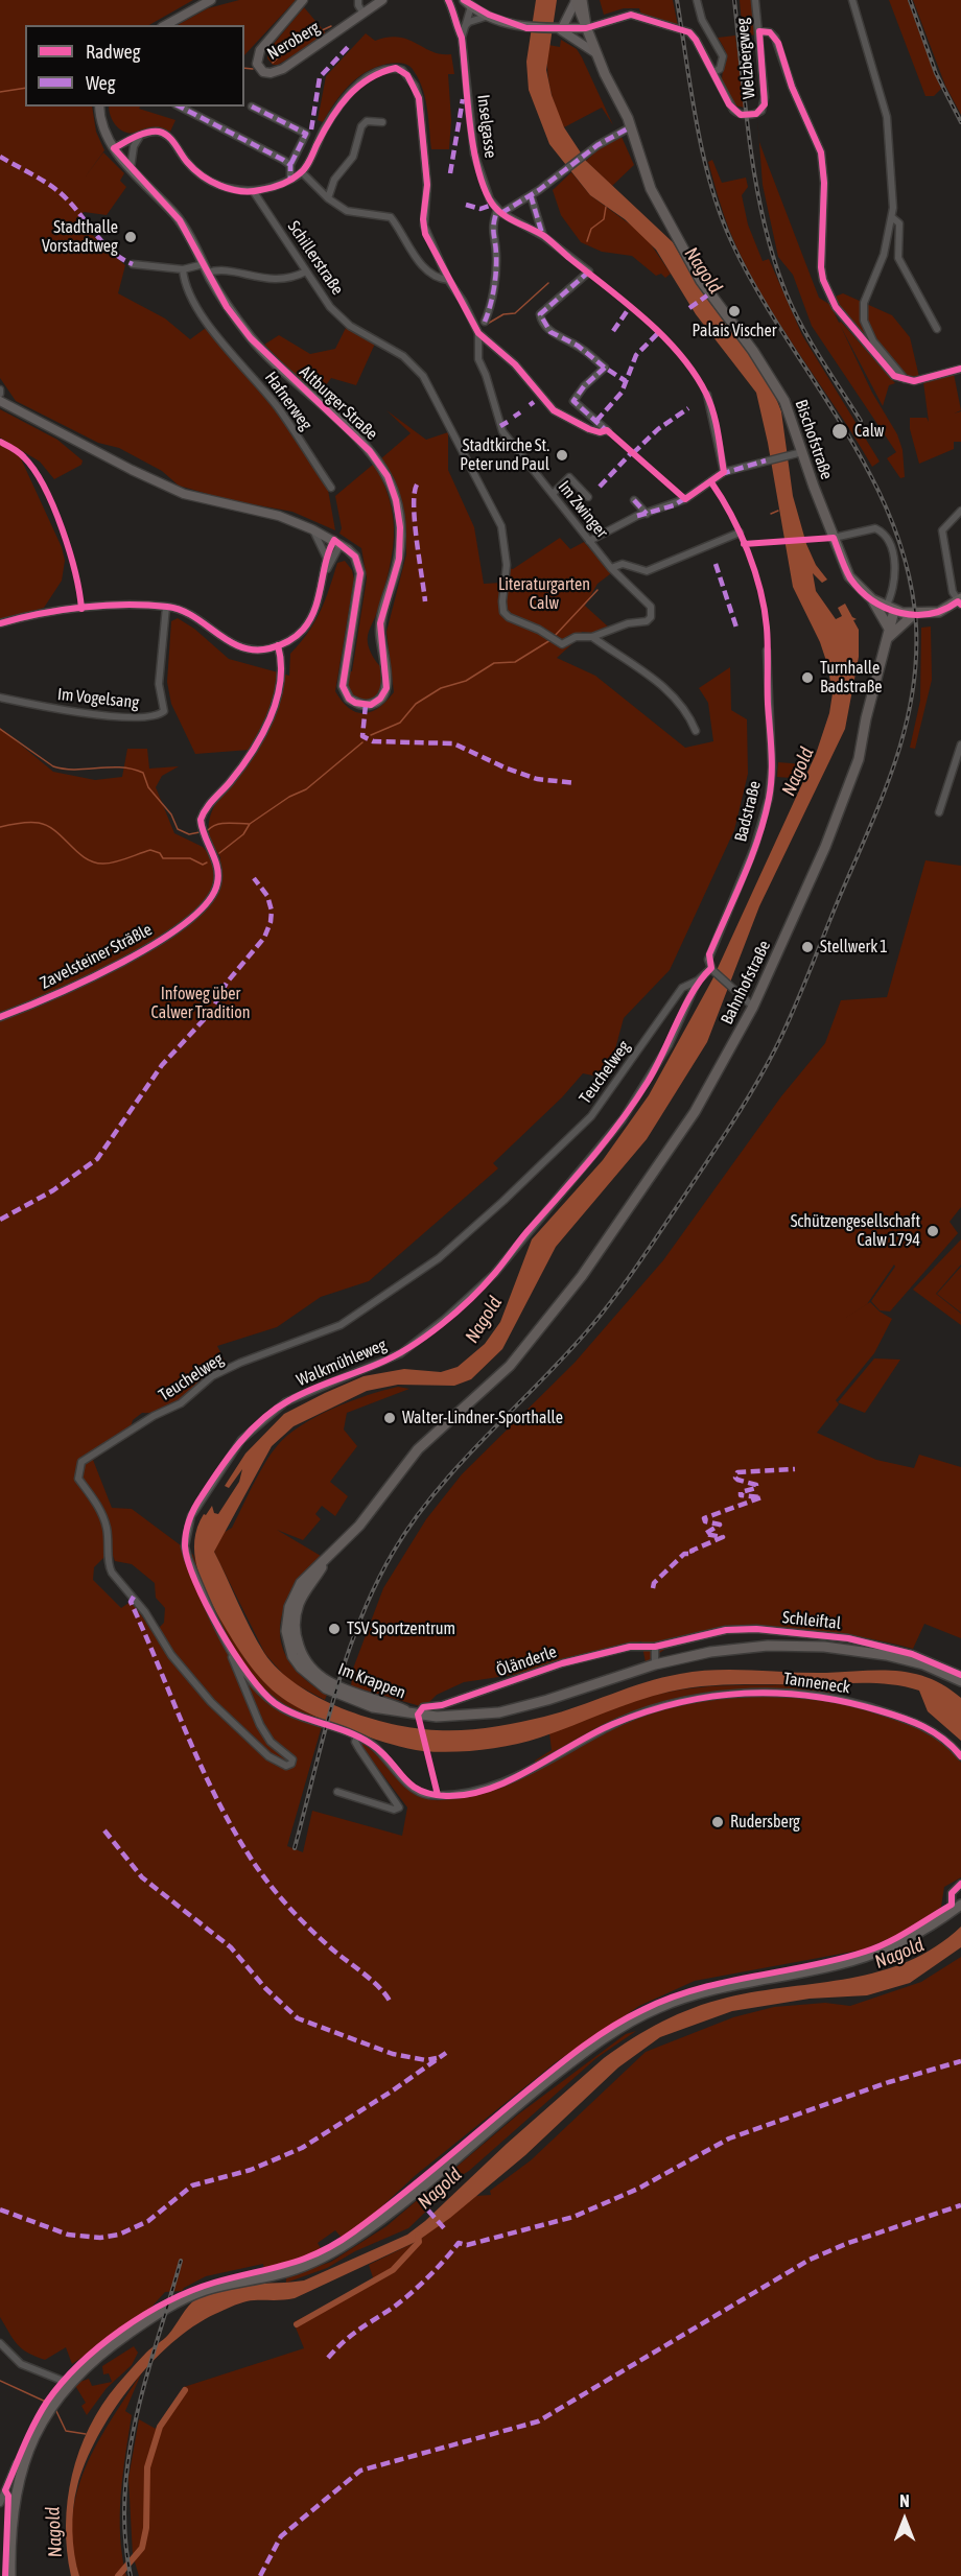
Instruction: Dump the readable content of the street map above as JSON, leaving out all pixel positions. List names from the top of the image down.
{
  "streets": {
    "main road": ["Bischofstraße", "Bahnhofstraße", "Im Krappen"],
    "street": [
      "Neroberg",
      "Welzbergweg",
      "Inselgasse",
      "Schillerstraße",
      "Hafnerweg",
      "Altburger Straße",
      "Im Zwinger",
      "Im Vogelsang",
      "Badstraße",
      "Zavelsteiner Sträßle",
      "Teuchelweg",
      "Walkmühleweg",
      "Schleiftal",
      "Öländerle",
      "Tanneneck"
    ]
  },
  "crossings": [
    ["Welzbergweg", "Bischofstraße"],
    ["Schillerstraße", "Im Zwinger"],
    ["Badstraße", "Walkmühleweg"],
    ["Bahnhofstraße", "Im Krappen"],
    ["Teuchelweg", "Walkmühleweg"],
    ["Walkmühleweg", "Tanneneck"],
    ["Schleiftal", "Öländerle"],
    ["Öländerle", "Im Krappen"]
  ],
  "water": ["Nagold"],
  "parks": ["Literaturgarten Calw", "Infoweg über Calwer Tradition"],
  "places": [
    "Stadthalle Vorstadtweg",
    "Palais Vischer",
    "Calw",
    "Stadtkirche St. Peter und Paul",
    "Turnhalle Badstraße",
    "Stellwerk 1",
    "Schützengesellschaft Calw 1794",
    "Walter-Lindner-Sporthalle",
    "TSV Sportzentrum",
    "Rudersberg"
  ],
  "legend": ["Radweg", "Weg"],
  "north": "top"
}
